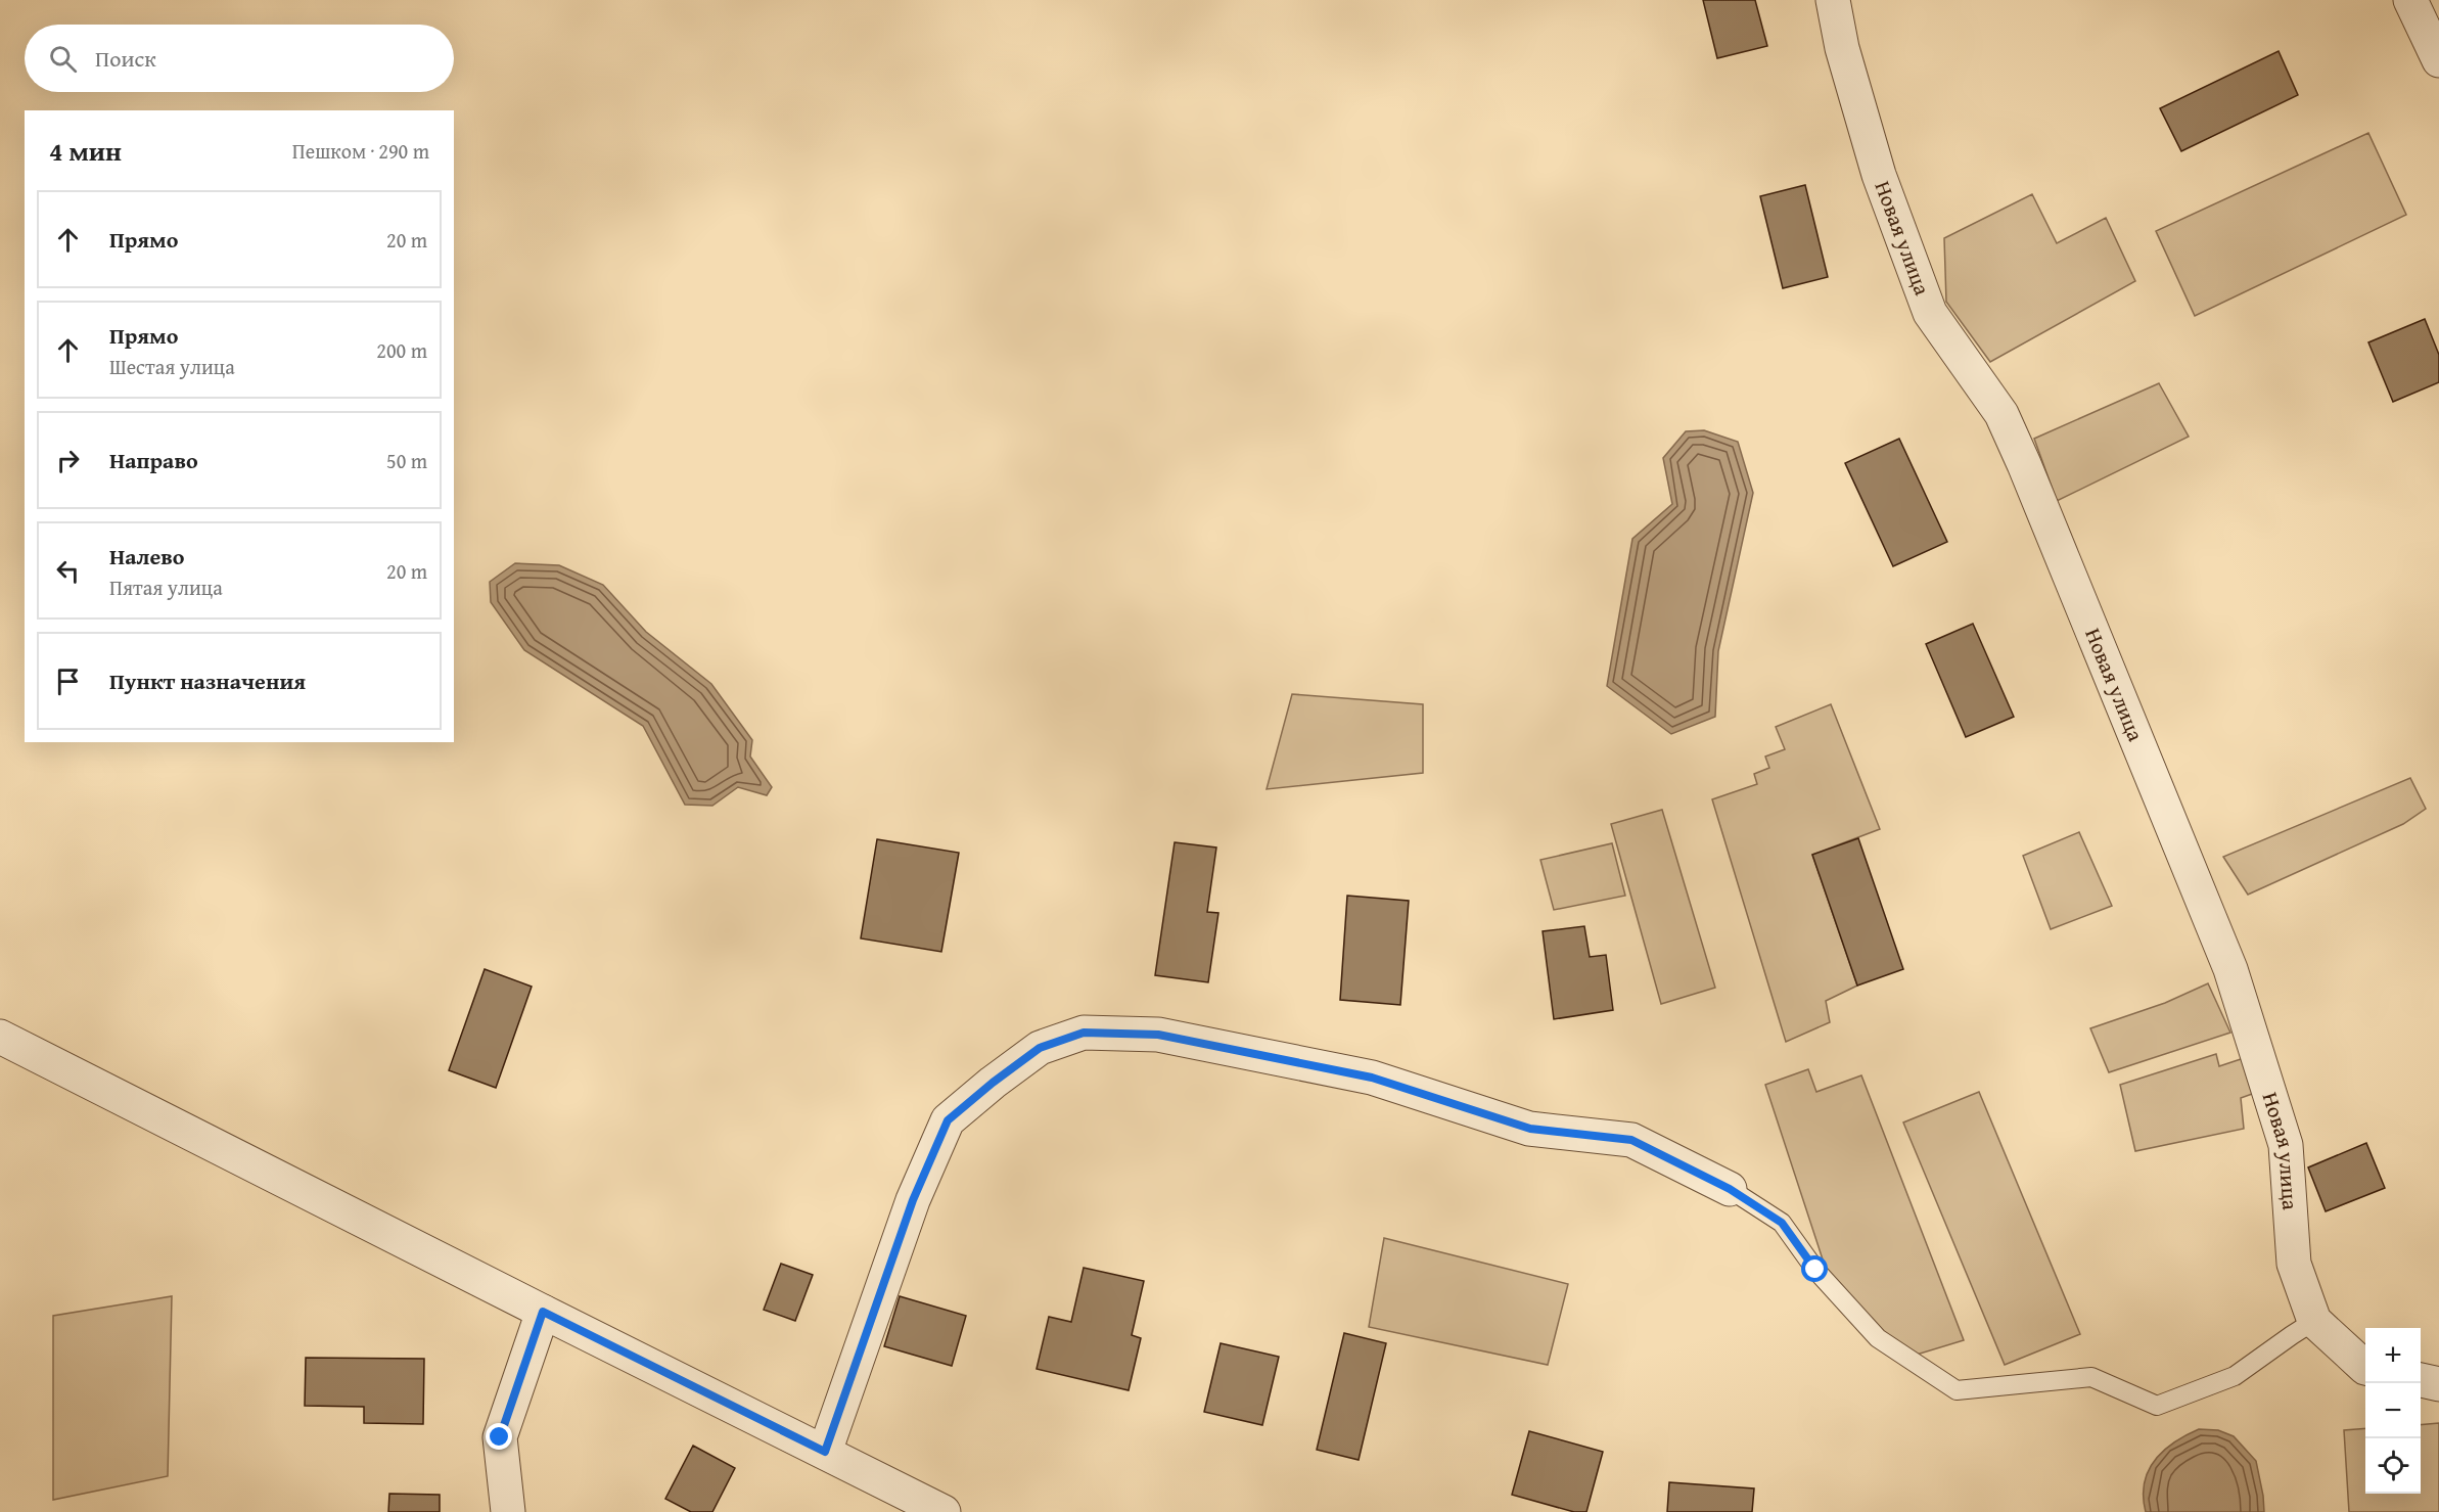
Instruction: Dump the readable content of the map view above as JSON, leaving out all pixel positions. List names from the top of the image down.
{
  "streets": {
    "street": ["Новая улица"]
  },
  "page": {
    "search": "Поиск",
    "heading": ["4 мин", "Пешком · 290 m"],
    "list": [
      ["Прямо", "20 m"],
      ["Прямо", "Шестая улица", "200 m"],
      ["Направо", "50 m"],
      ["Налево", "Пятая улица", "20 m"],
      "Пункт назначения"
    ],
    "map_buttons": ["+", "−"]
  }
}
